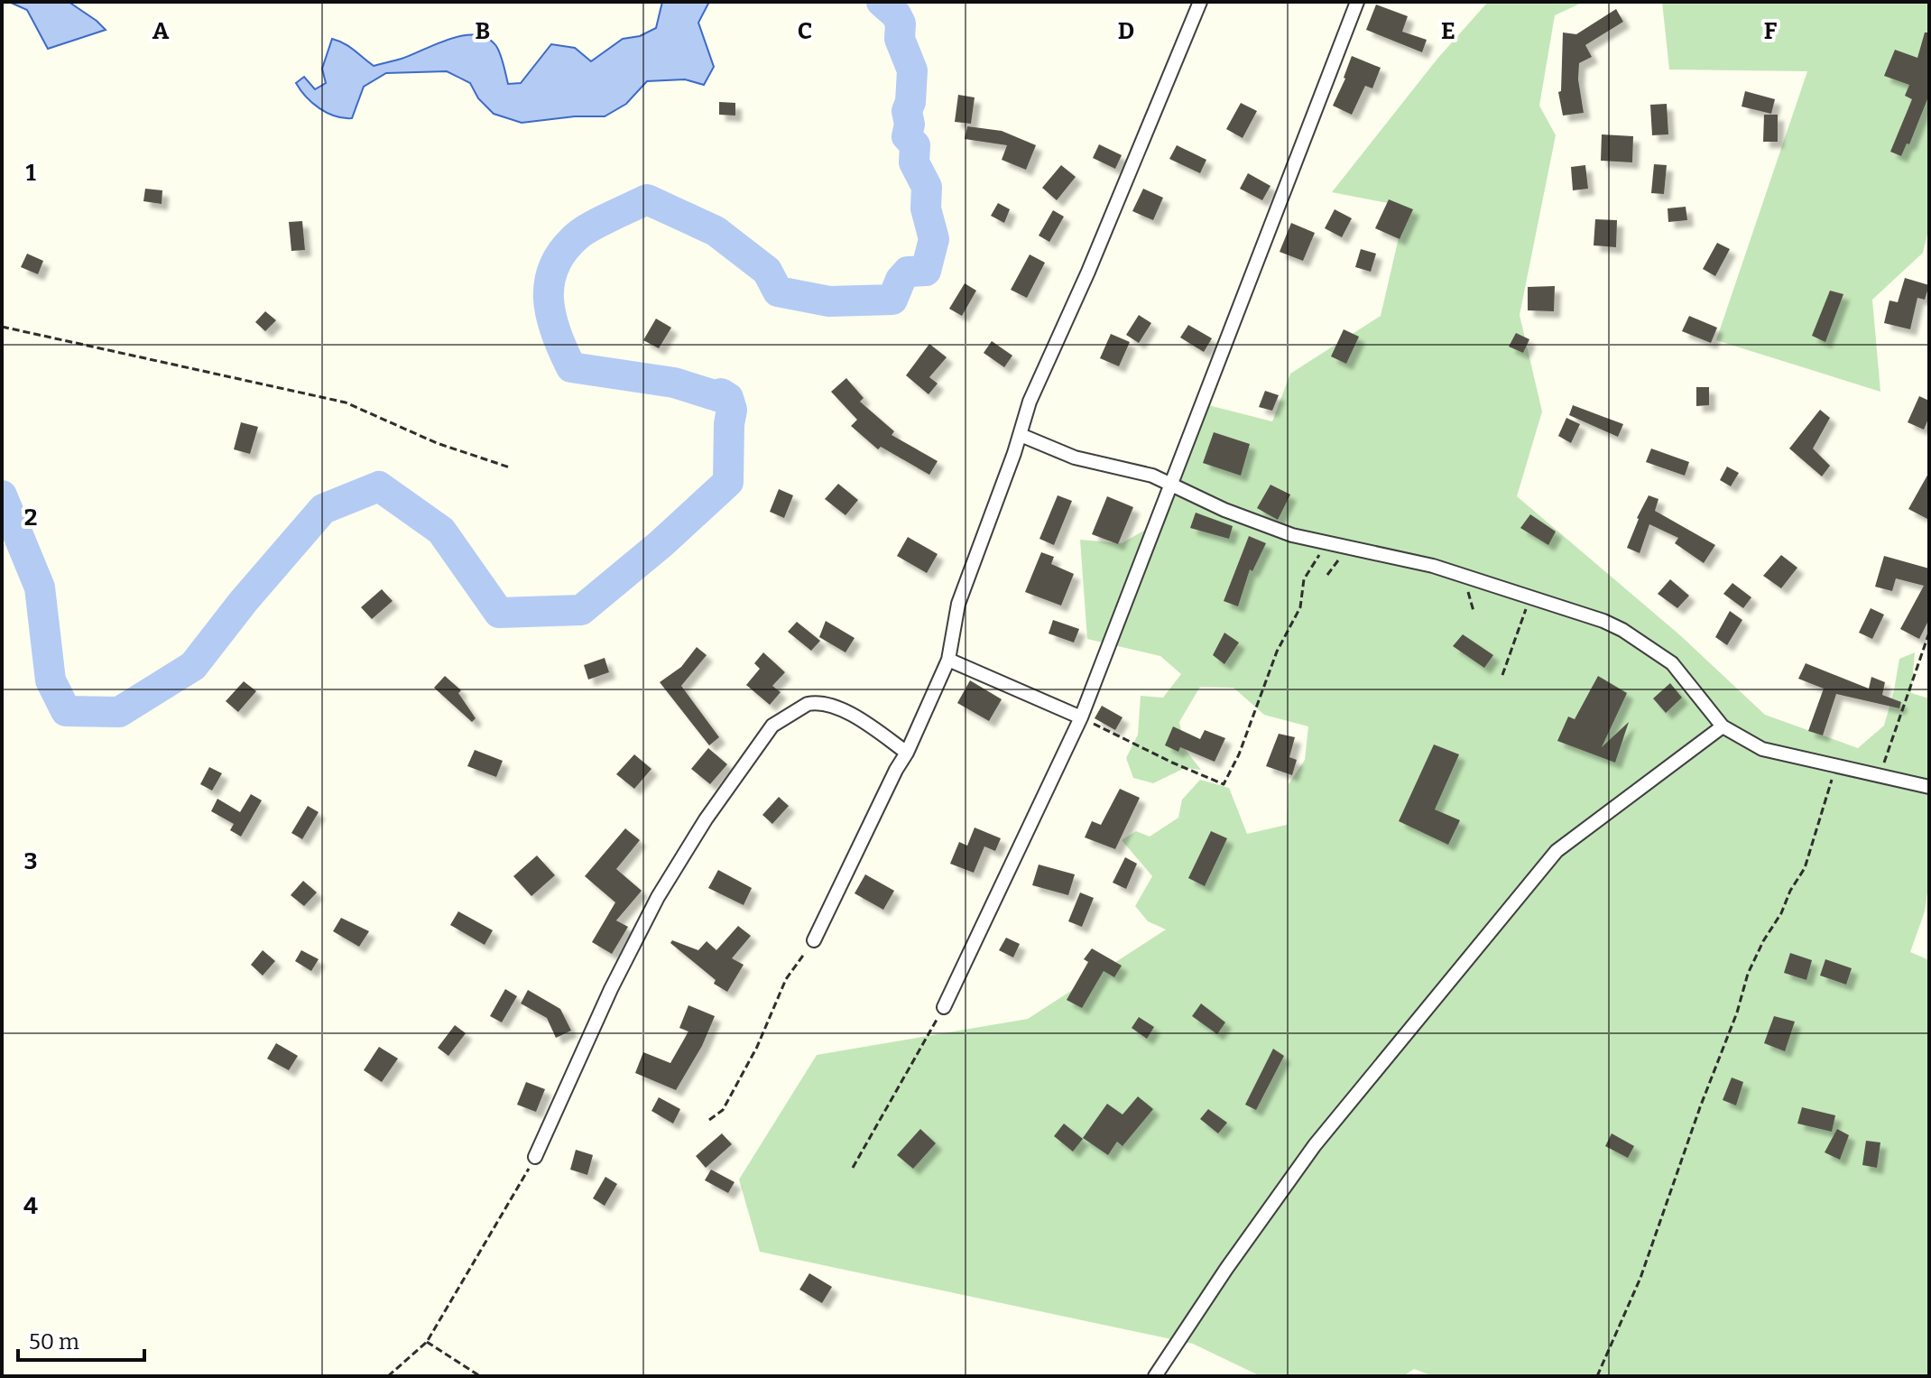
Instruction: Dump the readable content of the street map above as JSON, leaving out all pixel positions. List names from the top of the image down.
{
  "scale_bar": "50 m",
  "grid": {
    "columns": [
      "A",
      "B",
      "C",
      "D",
      "E",
      "F"
    ],
    "rows": [
      "1",
      "2",
      "3",
      "4"
    ]
  }
}
